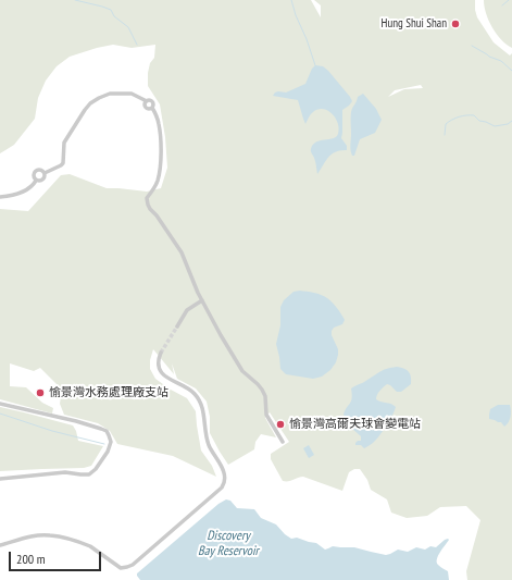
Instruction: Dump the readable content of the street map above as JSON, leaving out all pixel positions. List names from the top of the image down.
{
  "water": ["Discovery Bay Reservoir"],
  "places": ["Hung Shui Shan", "愉景灣水務處理廠支站", "愉景灣高爾夫球會變電站"],
  "scale_bar": "200 m"
}
